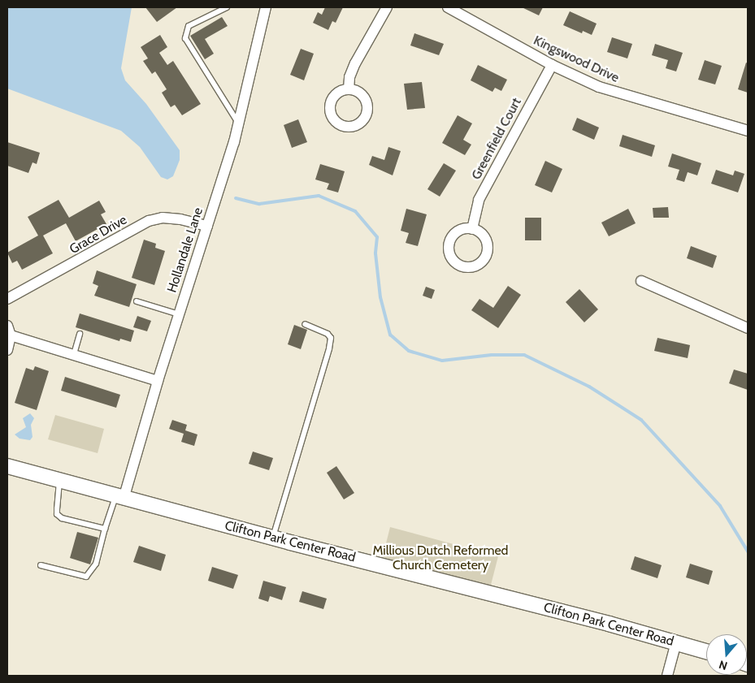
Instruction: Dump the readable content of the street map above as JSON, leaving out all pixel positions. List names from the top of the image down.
{
  "streets": {
    "street": [
      "Kingswood Drive",
      "Greenfield Court",
      "Grace Drive",
      "Hollandale Lane",
      "Clifton Park Center Road"
    ]
  },
  "crossings": [
    ["Kingswood Drive", "Greenfield Court"],
    ["Grace Drive", "Hollandale Lane"],
    ["Hollandale Lane", "Clifton Park Center Road"]
  ],
  "parks": ["Millious Dutch Reformed Church Cemetery"],
  "north": "bottom"
}
